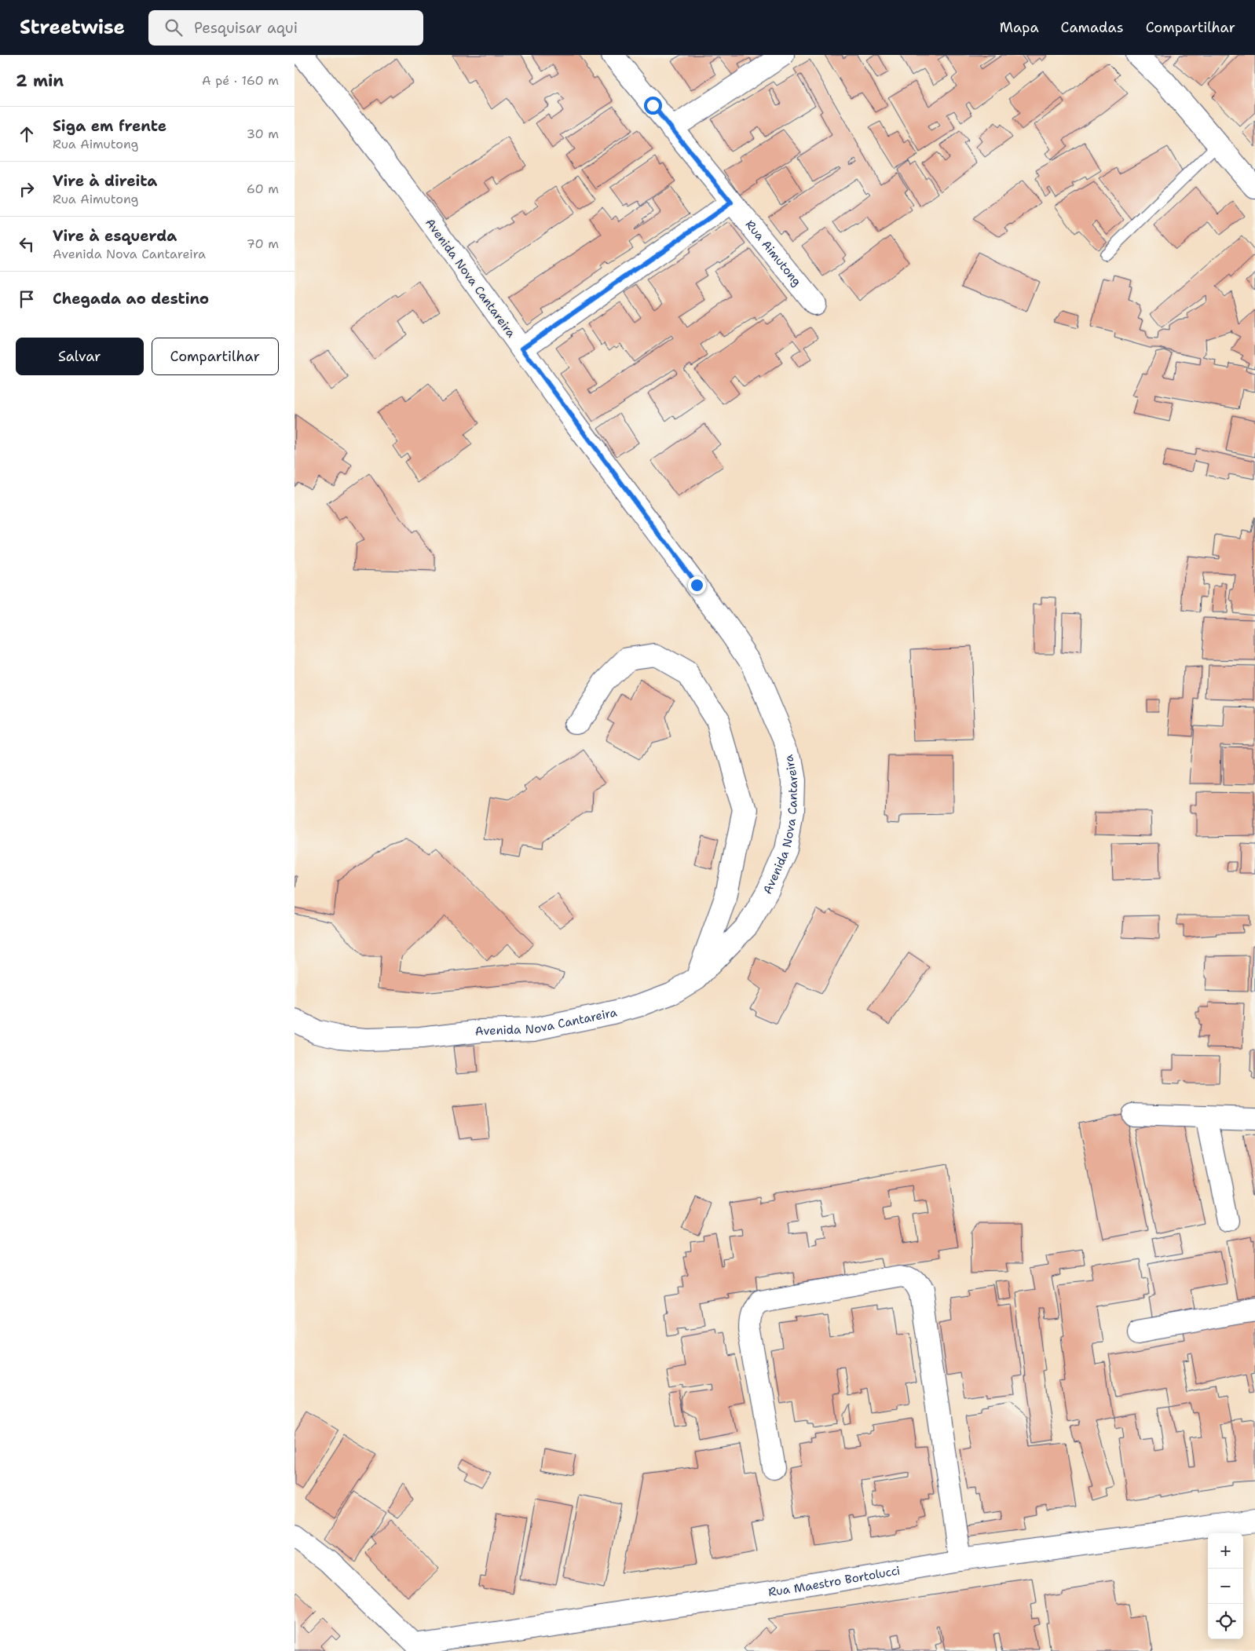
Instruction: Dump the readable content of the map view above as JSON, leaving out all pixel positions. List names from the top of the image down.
{
  "streets": {
    "street": ["Rua Aimutong", "Avenida Nova Cantareira", "Rua Maestro Bortolucci"]
  },
  "page": {
    "header": "Streetwise",
    "search": "Pesquisar aqui",
    "nav": ["Mapa", "Camadas", "Compartilhar"],
    "heading": ["2 min", "A pé · 160 m"],
    "list": [
      ["Siga em frente", "Rua Aimutong", "30 m"],
      ["Vire à direita", "Rua Aimutong", "60 m"],
      ["Vire à esquerda", "Avenida Nova Cantareira", "70 m"],
      "Chegada ao destino"
    ],
    "buttons": ["Salvar", "Compartilhar"],
    "map_buttons": ["+", "−"]
  }
}
